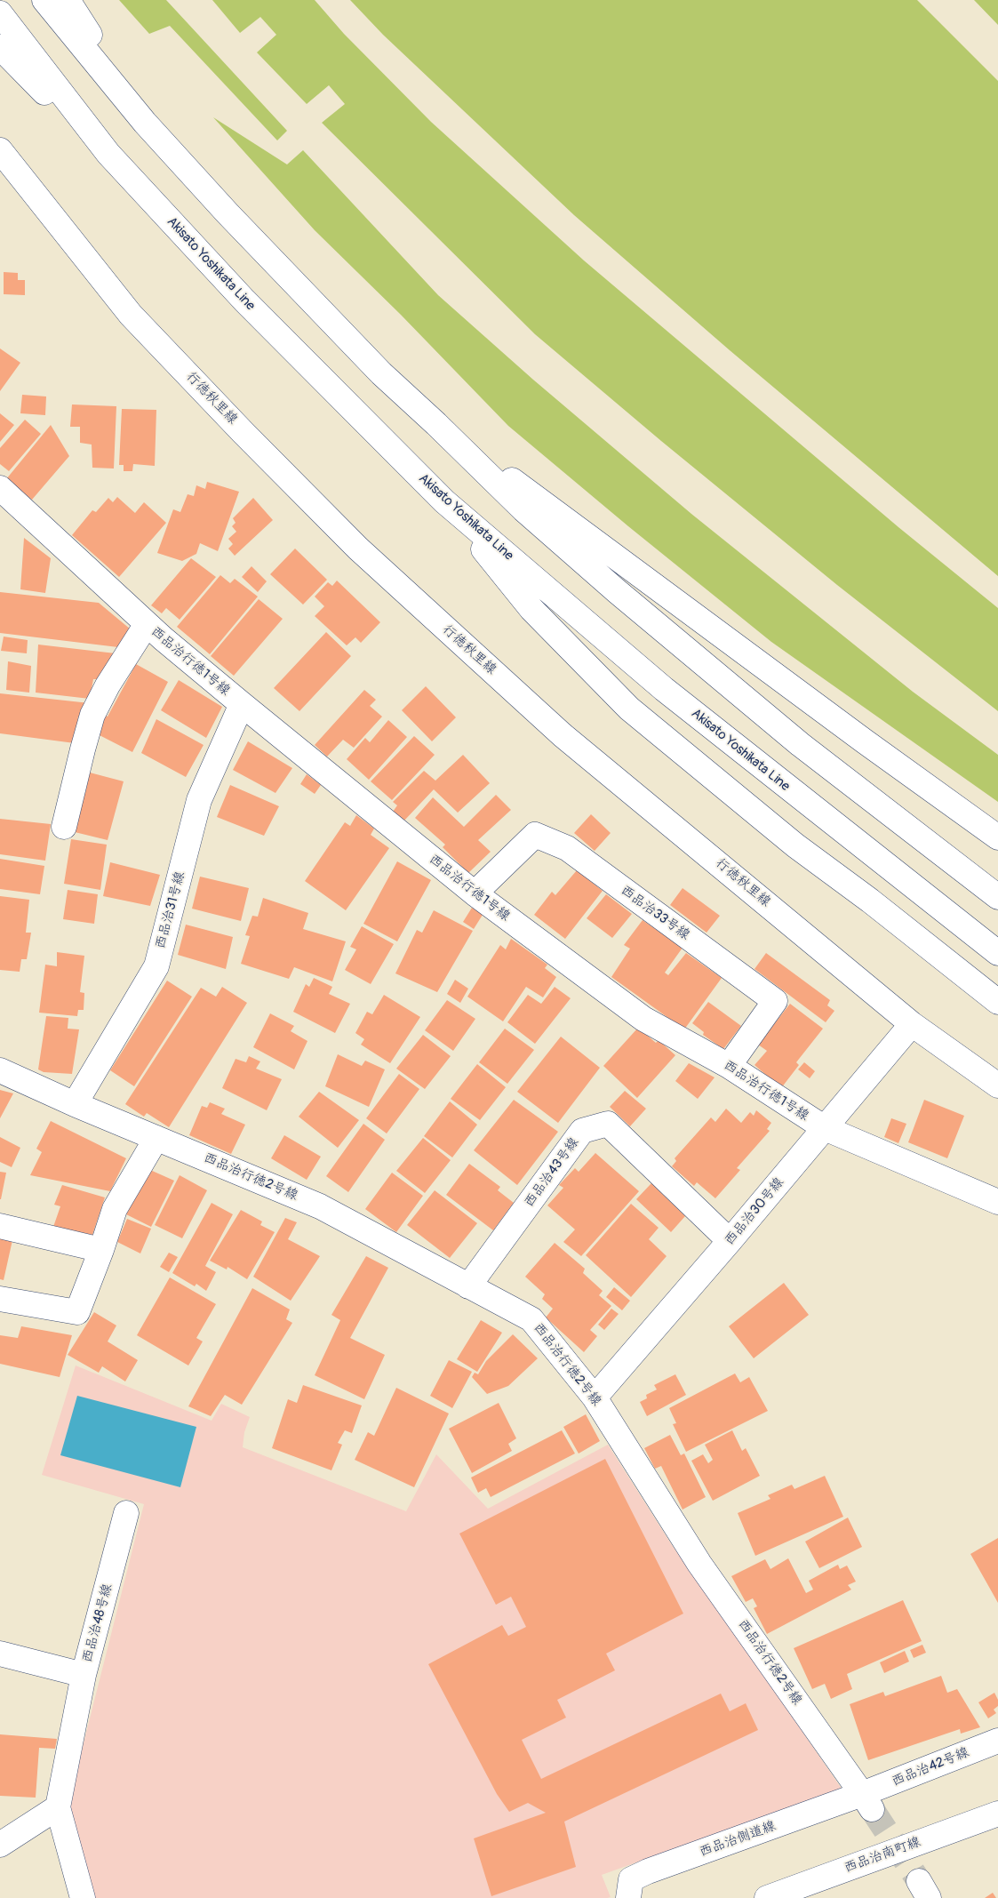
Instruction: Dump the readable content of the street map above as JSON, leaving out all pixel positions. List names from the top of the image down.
{
  "streets": {
    "street": [
      "Akisato Yoshikata Line",
      "行徳秋里線",
      "西品治行徳1号線",
      "西品治31号線",
      "西品治33号線",
      "西品治43号線",
      "西品治行徳2号線",
      "西品治30号線",
      "西品治48号線",
      "西品治42号線",
      "西品治側道線",
      "西品治南町線"
    ]
  },
  "crossings": [
    ["行徳秋里線", "西品治30号線"],
    ["西品治行徳1号線", "西品治31号線"],
    ["西品治行徳1号線", "西品治33号線"],
    ["西品治行徳1号線", "西品治30号線"],
    ["西品治31号線", "西品治行徳2号線"],
    ["西品治43号線", "西品治行徳2号線"],
    ["西品治43号線", "西品治30号線"],
    ["西品治行徳2号線", "西品治30号線"],
    ["西品治行徳2号線", "西品治42号線"],
    ["西品治行徳2号線", "西品治側道線"],
    ["西品治42号線", "西品治側道線"]
  ]
}
